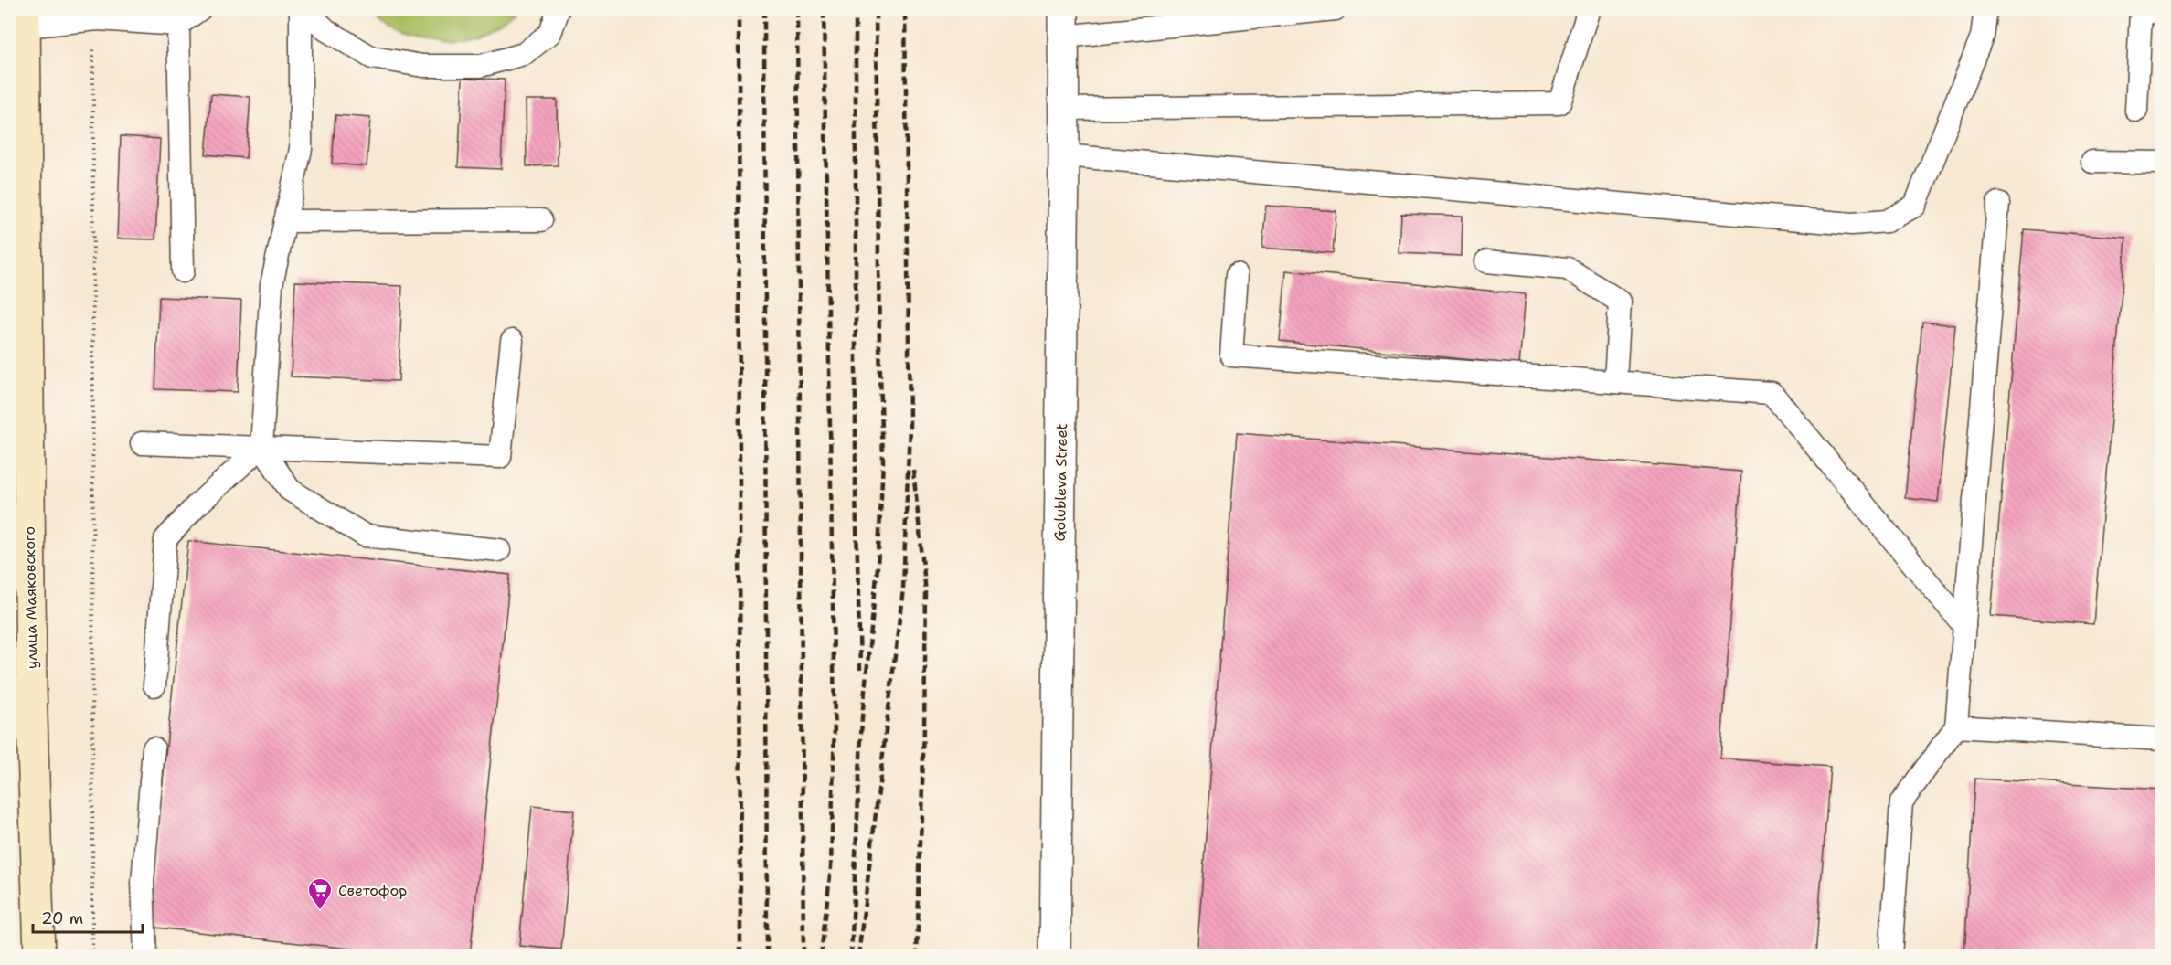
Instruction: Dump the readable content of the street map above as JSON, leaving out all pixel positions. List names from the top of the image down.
{
  "streets": {
    "main road": ["улица Маяковского"],
    "street": ["Golubleva Street"]
  },
  "places": {
    "supermarket": ["Светофор"]
  },
  "scale_bar": "20 m"
}
